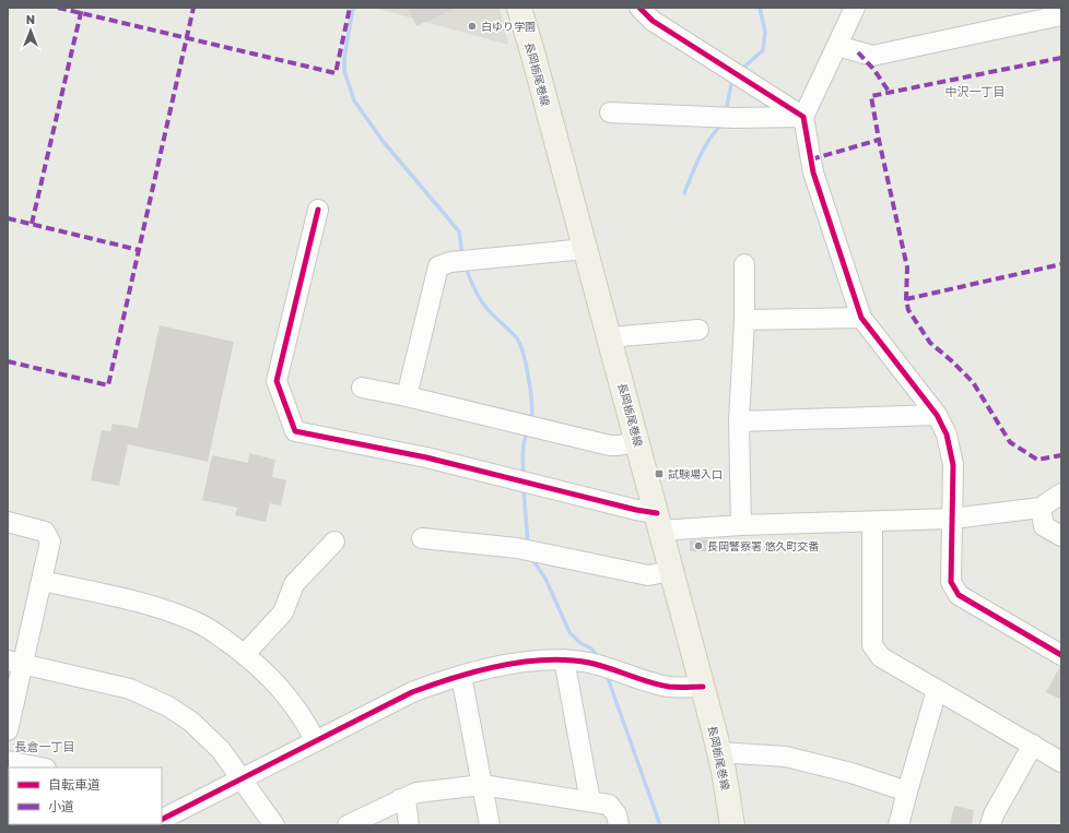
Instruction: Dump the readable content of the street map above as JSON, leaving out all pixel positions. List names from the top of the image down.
{
  "streets": {
    "main road": ["長岡栃尾巻線"]
  },
  "districts": ["中沢一丁目", "長倉一丁目"],
  "places": {
    "other": ["白ゆり学園", "長岡警察署 悠久町交番"],
    "transit": ["試験場入口"]
  },
  "legend": ["自転車道", "小道"],
  "north": "top"
}
